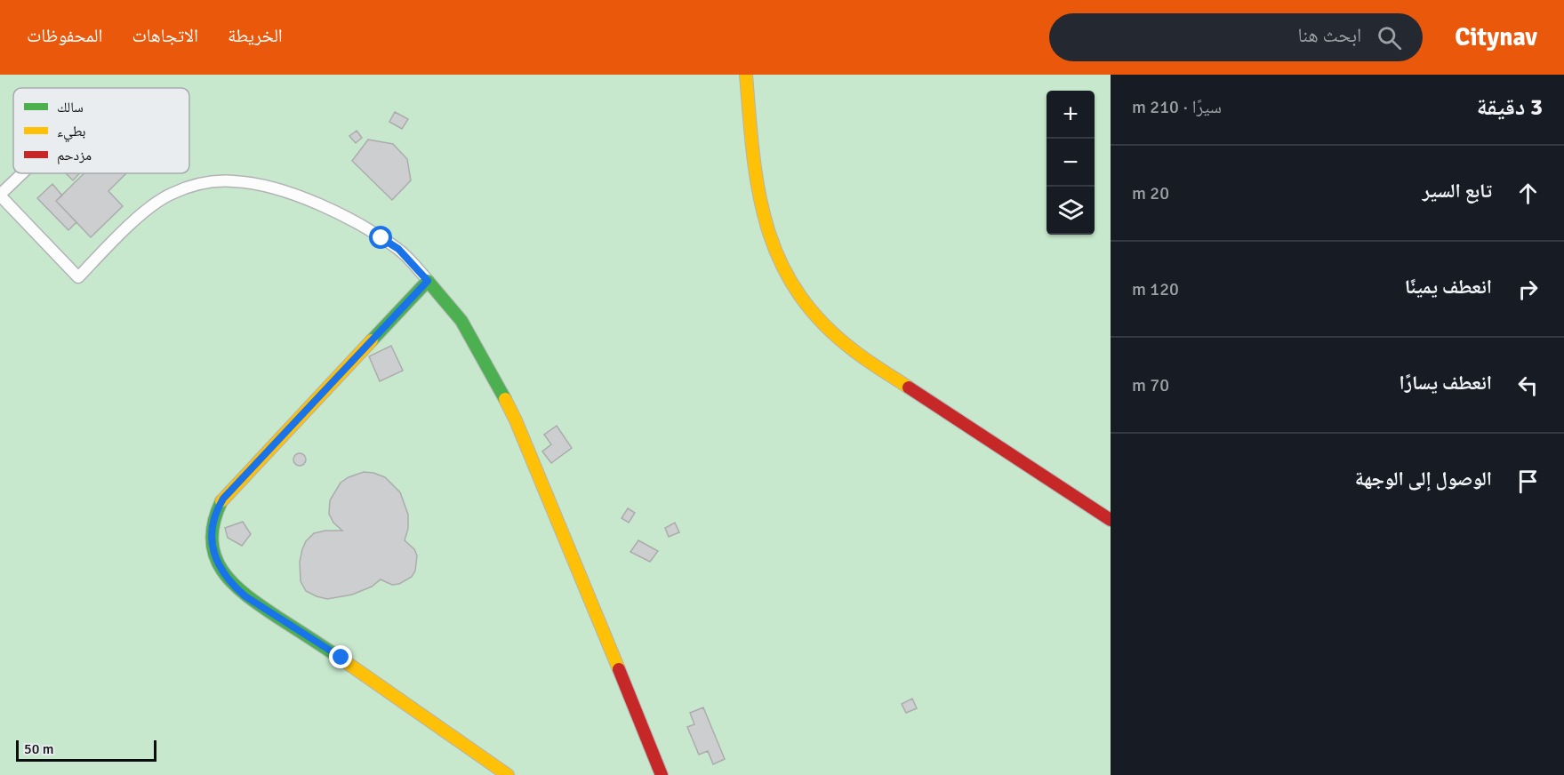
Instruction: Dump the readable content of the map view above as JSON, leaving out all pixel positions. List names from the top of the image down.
{
  "legend": ["سالك", "بطيء", "مزدحم"],
  "scale_bar": "50 m",
  "page": {
    "header": "Citynav",
    "search": "ابحث هنا",
    "nav": ["الخريطة", "الاتجاهات", "المحفوظات"],
    "heading": ["3 دقيقة", "سيرًا · 210 m"],
    "map_buttons": ["+", "−"],
    "list": [
      ["تابع السير", "20 m"],
      ["انعطف يمينًا", "120 m"],
      ["انعطف يسارًا", "70 m"],
      "الوصول إلى الوجهة"
    ],
    "scale": "50 m"
  }
}
